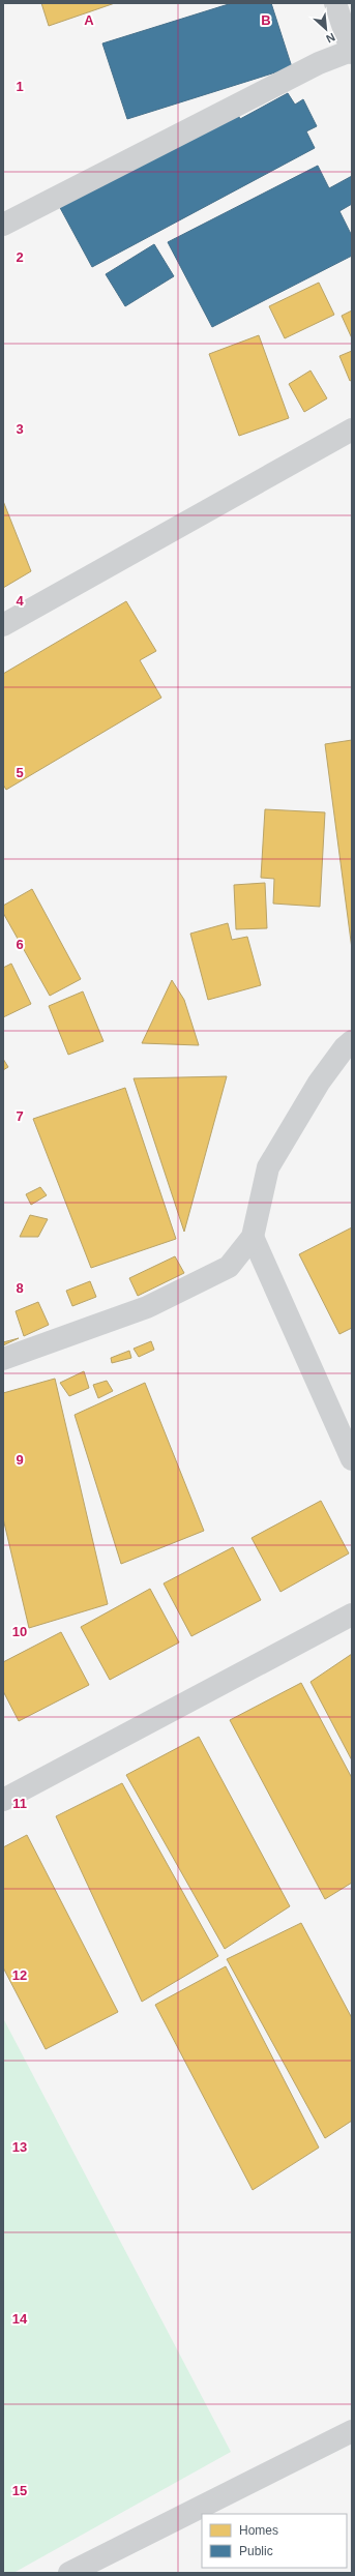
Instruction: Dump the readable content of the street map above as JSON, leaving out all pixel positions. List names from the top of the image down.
{
  "legend": ["Homes", "Public"],
  "north": "bottom right",
  "grid": {
    "columns": ["A", "B"],
    "rows": [
      "1",
      "2",
      "3",
      "4",
      "5",
      "6",
      "7",
      "8",
      "9",
      "10",
      "11",
      "12",
      "13",
      "14",
      "15"
    ]
  }
}
